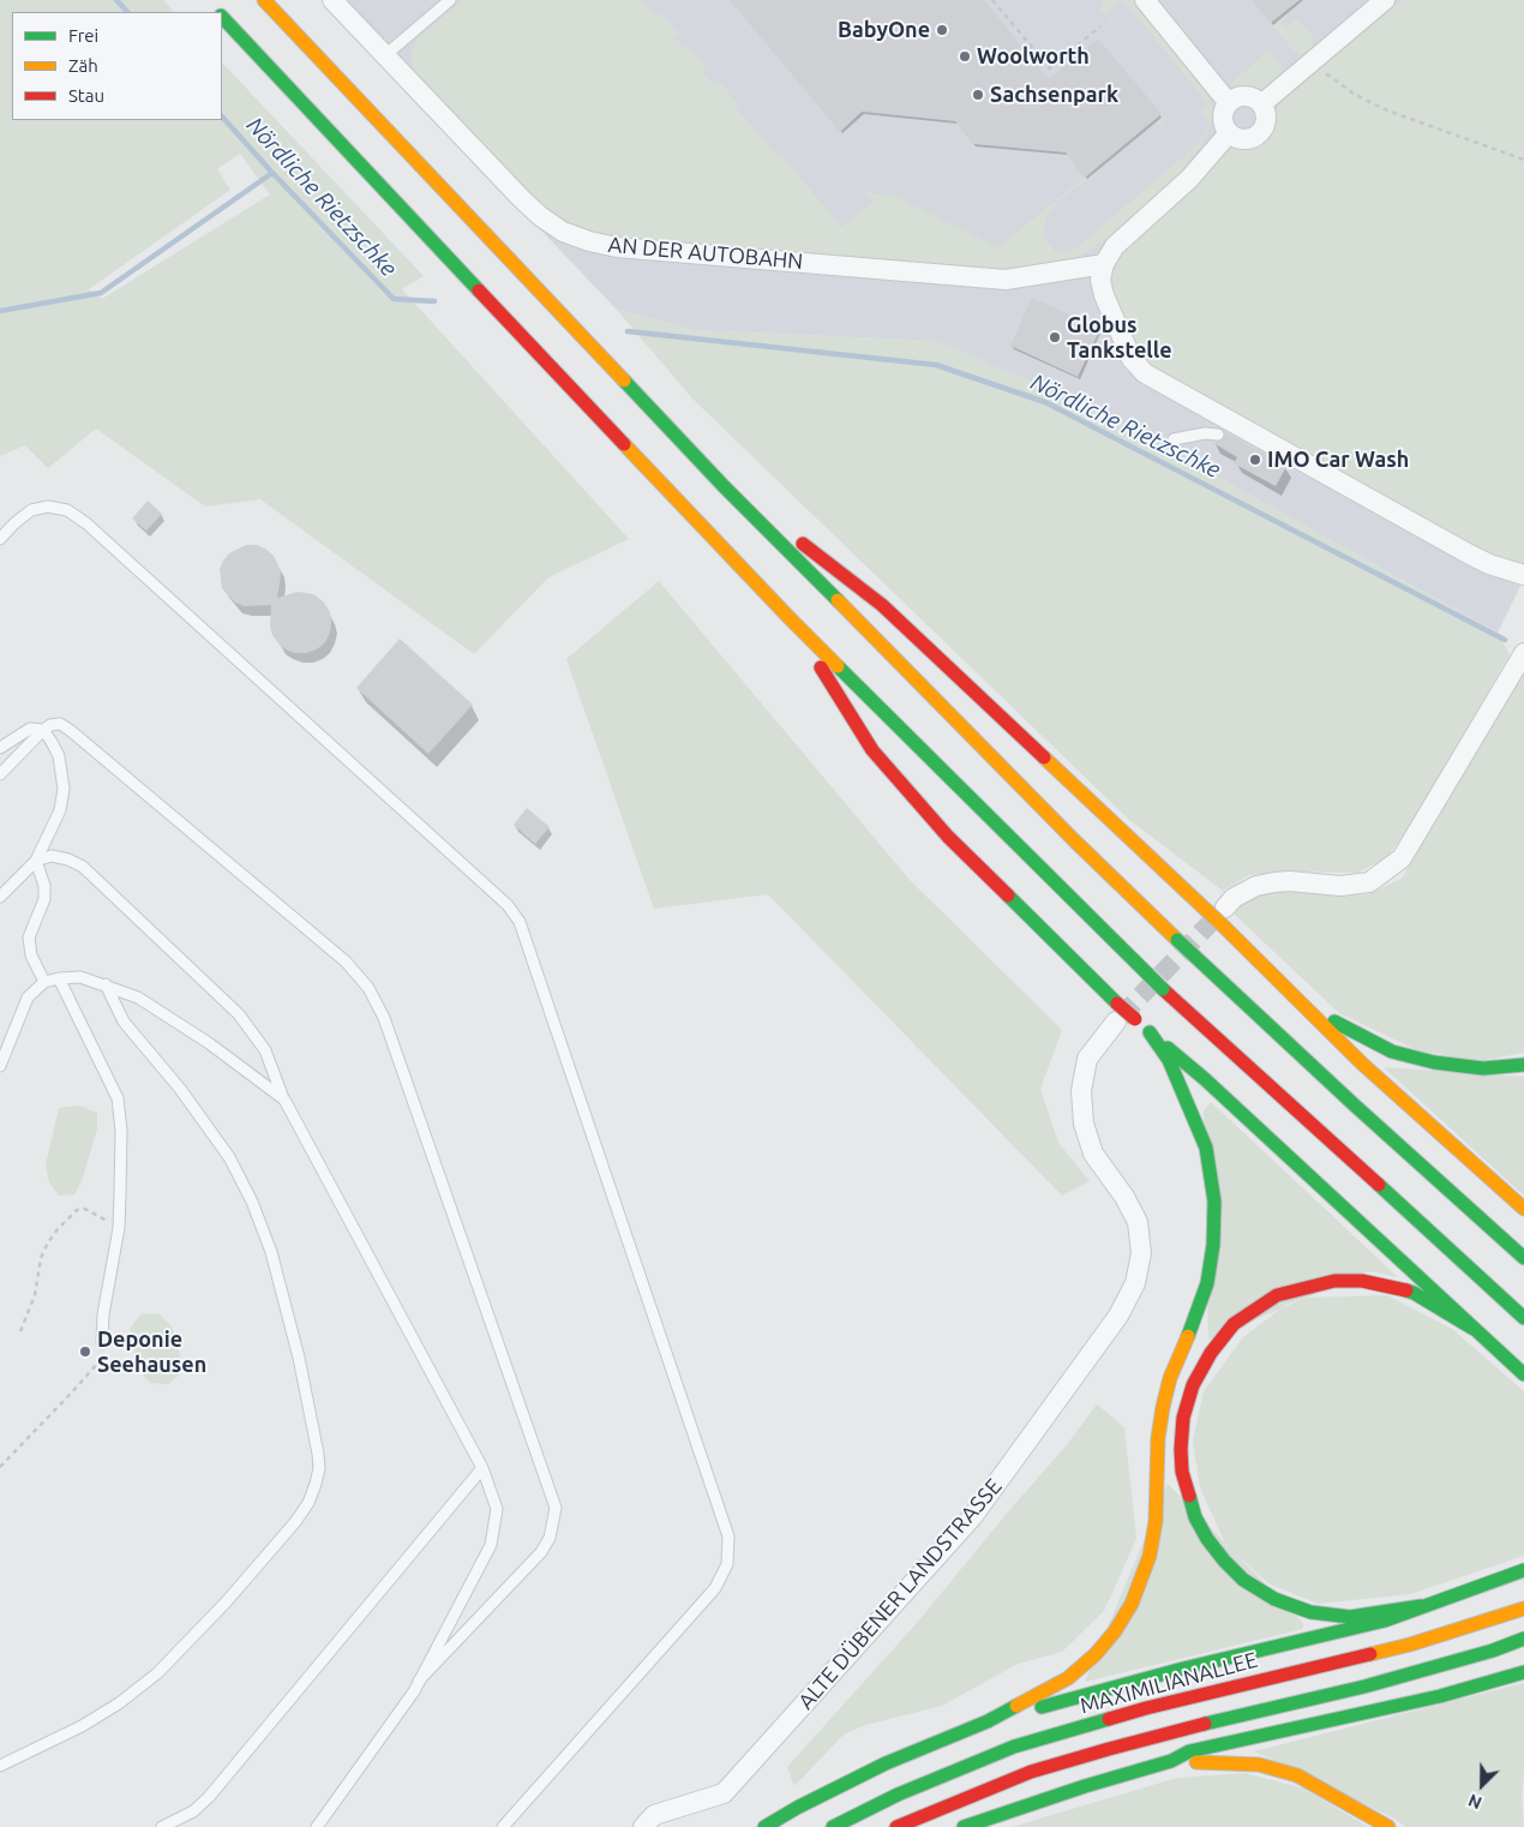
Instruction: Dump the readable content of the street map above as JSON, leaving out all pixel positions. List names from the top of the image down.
{
  "streets": {
    "highway": ["MAXIMILIANALLEE"],
    "street": ["AN DER AUTOBAHN", "ALTE DÜBENER LANDSTRASSE"]
  },
  "water": ["Nördliche Rietzschke"],
  "places": [
    "BabyOne",
    "Woolworth",
    "Sachsenpark",
    "Globus Tankstelle",
    "IMO Car Wash",
    "Deponie Seehausen"
  ],
  "legend": ["Frei", "Zäh", "Stau"],
  "north": "bottom left"
}
